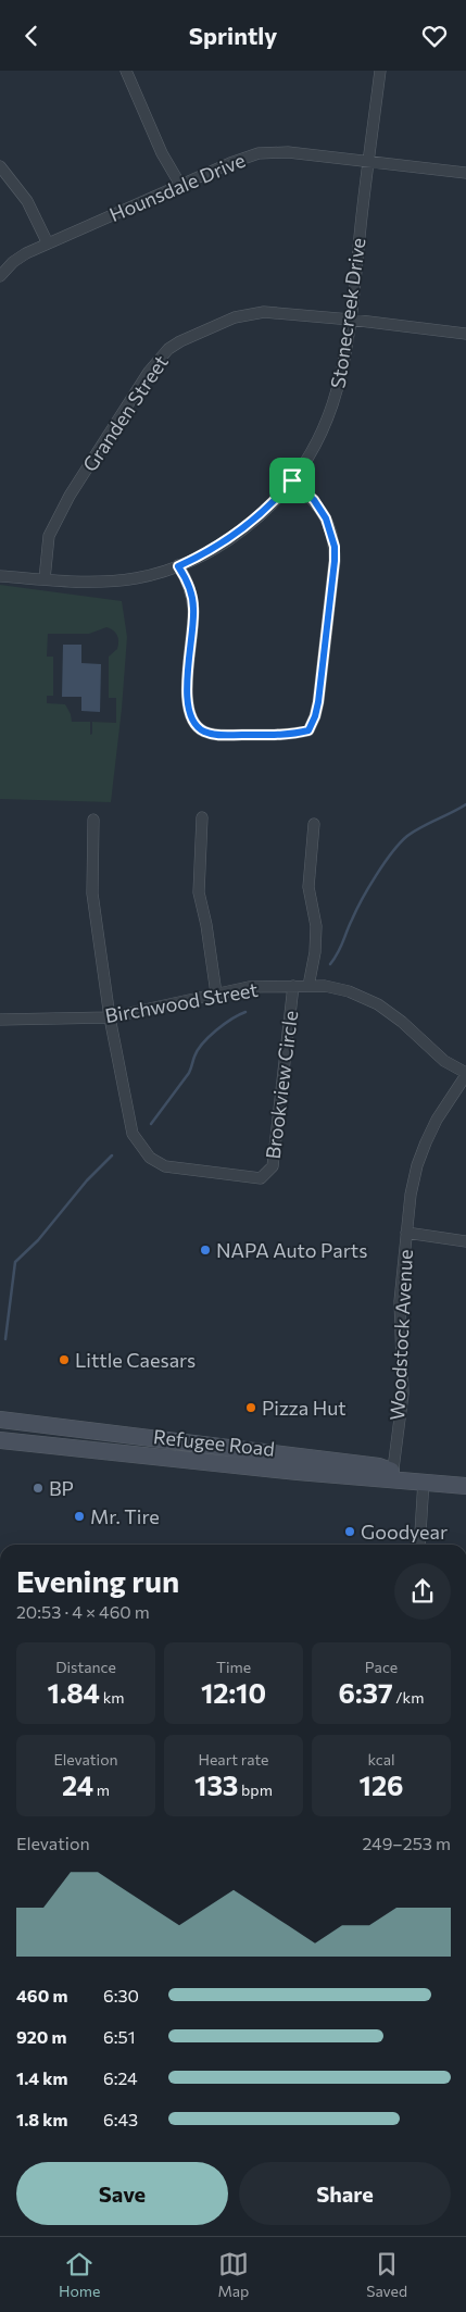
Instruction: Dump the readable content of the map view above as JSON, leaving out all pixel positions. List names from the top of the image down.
{
  "streets": {
    "main road": ["Refugee Road"],
    "street": [
      "Hounsdale Drive",
      "Stonecreek Drive",
      "Granden Street",
      "Birchwood Street",
      "Brookview Circle",
      "Woodstock Avenue"
    ]
  },
  "crossings": [
    ["Hounsdale Drive", "Stonecreek Drive"],
    ["Stonecreek Drive", "Granden Street"],
    ["Birchwood Street", "Brookview Circle"],
    ["Birchwood Street", "Woodstock Avenue"],
    ["Woodstock Avenue", "Refugee Road"]
  ],
  "places": [
    "NAPA Auto Parts",
    "Little Caesars",
    "Pizza Hut",
    "BP",
    "Mr. Tire",
    "Goodyear"
  ],
  "page": {
    "header": "Sprintly",
    "heading": ["Evening run", "20:53 · 4 × 460 m"],
    "stats": [
      ["Distance", "1.84 km"],
      ["Time", "12:10"],
      ["Pace", "6:37 /km"],
      ["Elevation", "24 m"],
      ["Heart rate", "133 bpm"],
      ["kcal", "126"]
    ],
    "chart": ["Elevation", "249–253 m"],
    "list": [
      {
        "name": "460 m",
        "note": "6:30"
      },
      {
        "name": "920 m",
        "note": "6:51"
      },
      {
        "name": "1.4 km",
        "note": "6:24"
      },
      {
        "name": "1.8 km",
        "note": "6:43"
      }
    ],
    "buttons": ["Save", "Share"],
    "tabs": ["Home", "Map", "Saved"]
  }
}
